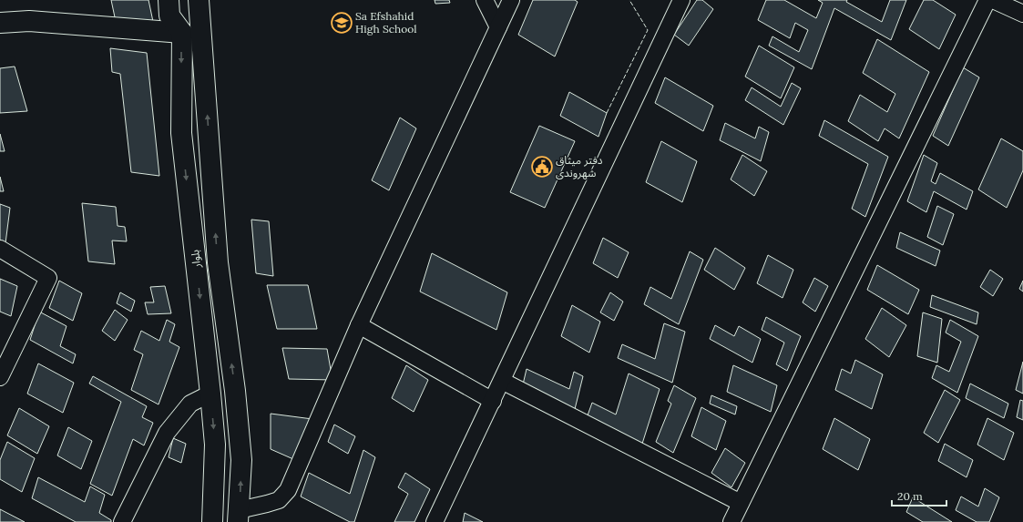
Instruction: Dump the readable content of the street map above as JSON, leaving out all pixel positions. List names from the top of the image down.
{
  "streets": {
    "main road": ["بلوار"]
  },
  "places": {
    "school or university": ["Sa Efshahid High School"],
    "public building": ["دفتر میثاق شهروندی"]
  },
  "scale_bar": "20 m"
}
